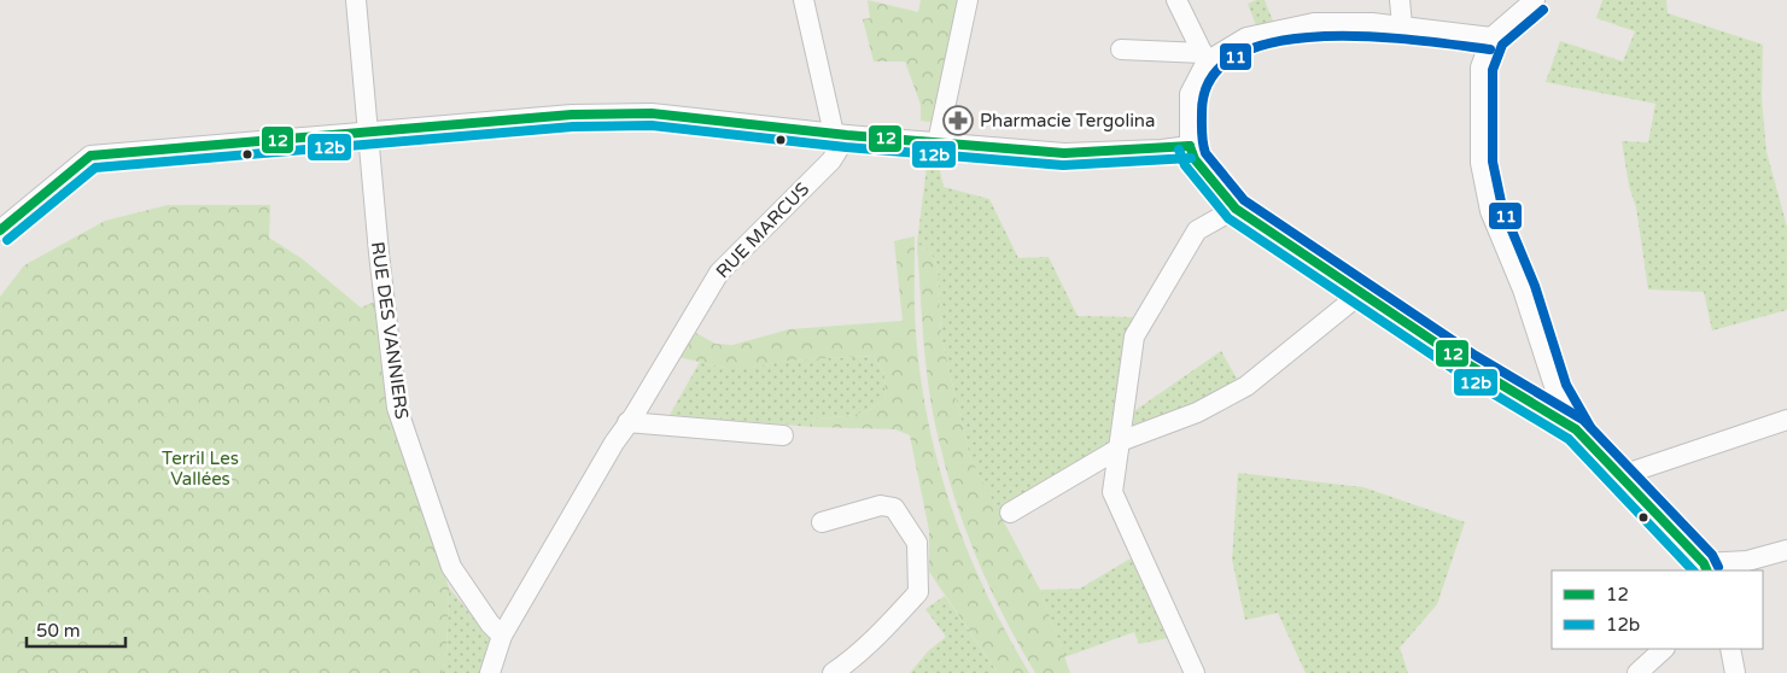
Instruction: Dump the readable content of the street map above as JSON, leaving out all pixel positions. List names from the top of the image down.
{
  "streets": {
    "street": ["RUE MARCUS", "RUE DES VANNIERS"]
  },
  "crossings": [
    ["RUE MARCUS", "RUE DES VANNIERS"]
  ],
  "parks": ["Terril Les Vallées"],
  "places": {
    "pharmacy": ["Pharmacie Tergolina"]
  },
  "lines": ["transit line 11", "transit line 12", "transit line 12b"],
  "legend": ["12", "12b"],
  "scale_bar": "50 m"
}
